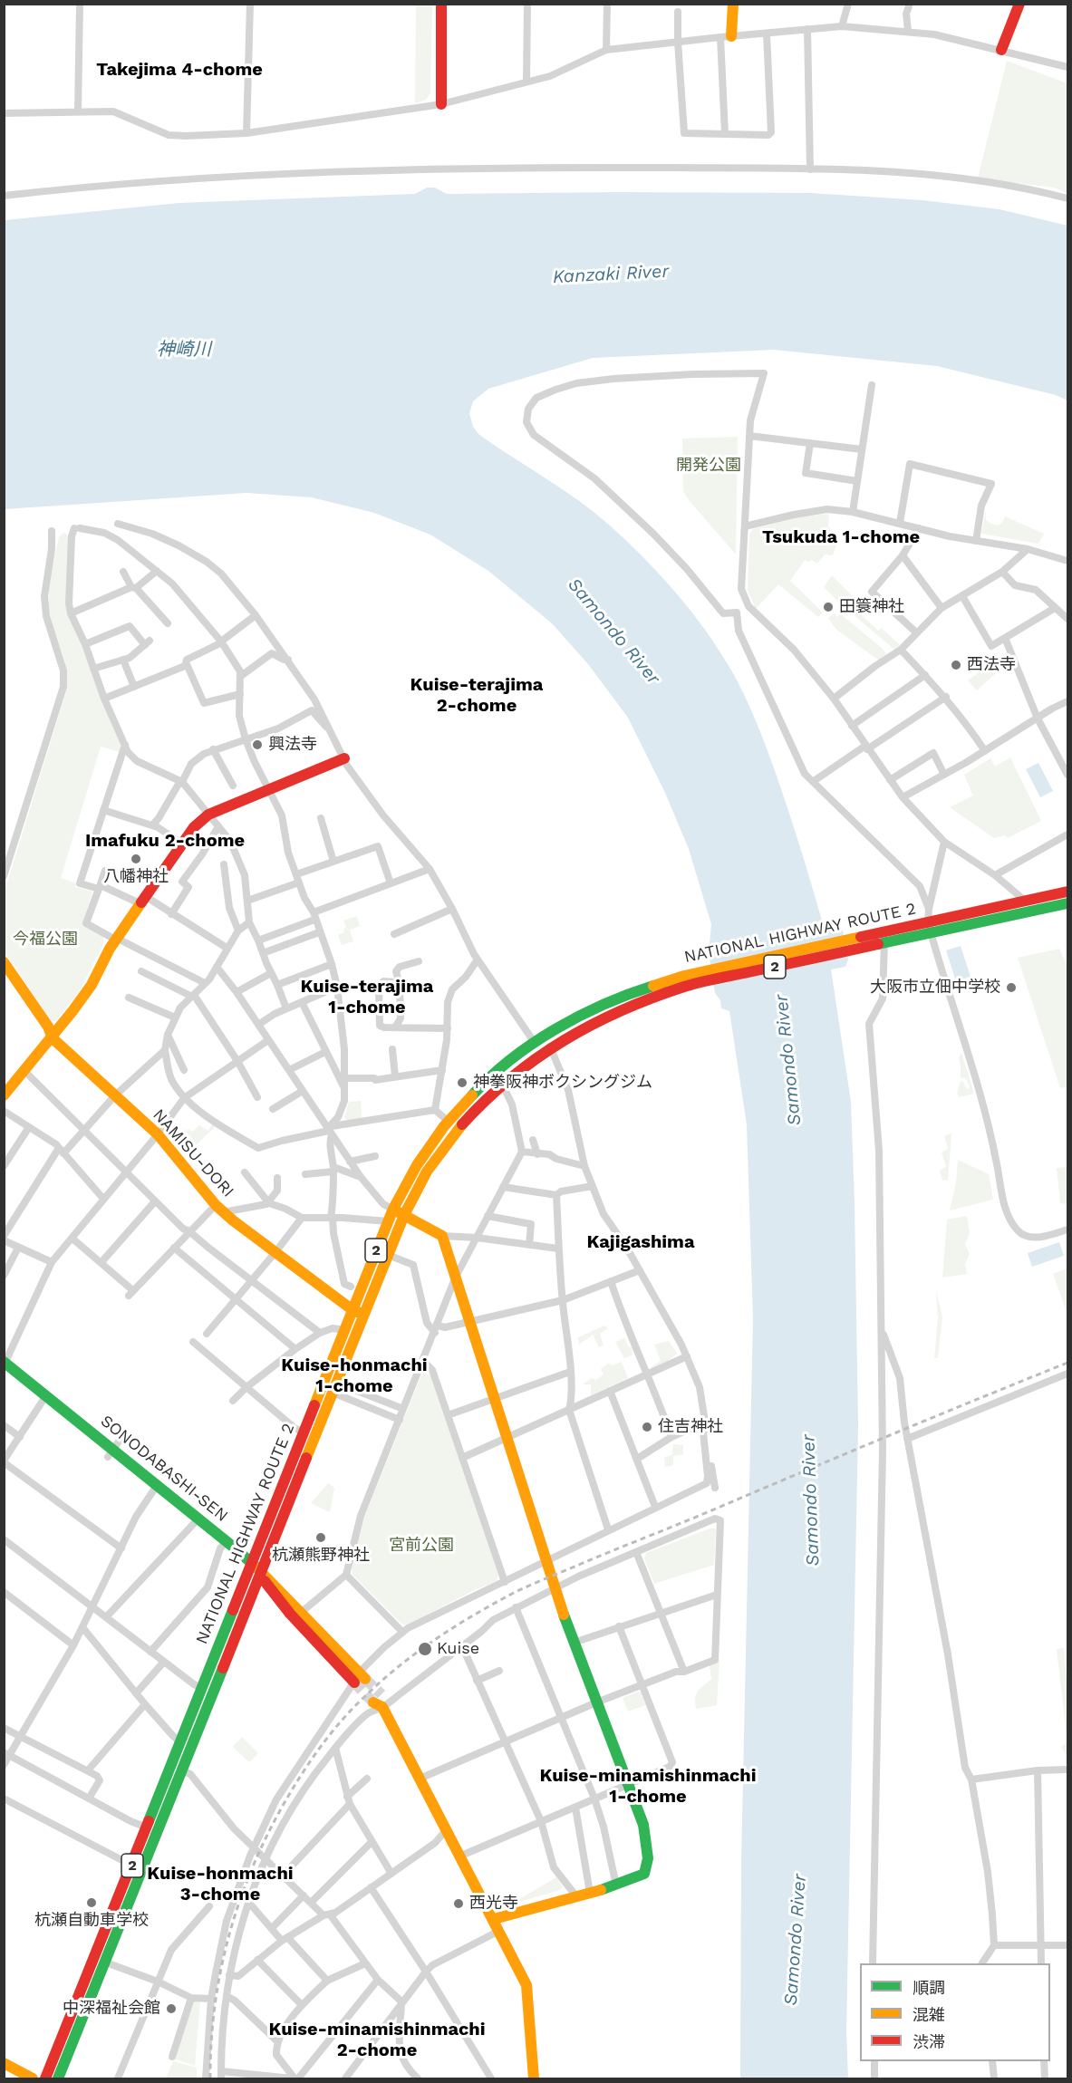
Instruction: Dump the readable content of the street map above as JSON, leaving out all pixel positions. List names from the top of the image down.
{
  "streets": {
    "main road": [
      "NATIONAL HIGHWAY ROUTE 2",
      "2",
      "NAMISU-DORI",
      "SONODABASHI-SEN"
    ]
  },
  "crossings": [
    ["NATIONAL HIGHWAY ROUTE 2", "NAMISU-DORI"],
    ["NATIONAL HIGHWAY ROUTE 2", "SONODABASHI-SEN"]
  ],
  "districts": [
    "Takejima 4-chome",
    "Tsukuda 1-chome",
    "Kuise-terajima 2-chome",
    "Imafuku 2-chome",
    "Kuise-terajima 1-chome",
    "Kajigashima",
    "Kuise-honmachi 1-chome",
    "Kuise-minamishinmachi 1-chome",
    "Kuise-honmachi 3-chome",
    "Kuise-minamishinmachi 2-chome"
  ],
  "water": ["Kanzaki River", "神崎川", "Samondo River"],
  "parks": ["開発公園", "今福公園", "宮前公園"],
  "places": [
    "田簑神社",
    "西法寺",
    "興法寺",
    "八幡神社",
    "大阪市立佃中学校",
    "神拳阪神ボクシングジム",
    "住吉神社",
    "杭瀬熊野神社",
    "Kuise",
    "杭瀬自動車学校",
    "西光寺",
    "中深福祉会館"
  ],
  "legend": ["順調", "混雑", "渋滞"]
}
